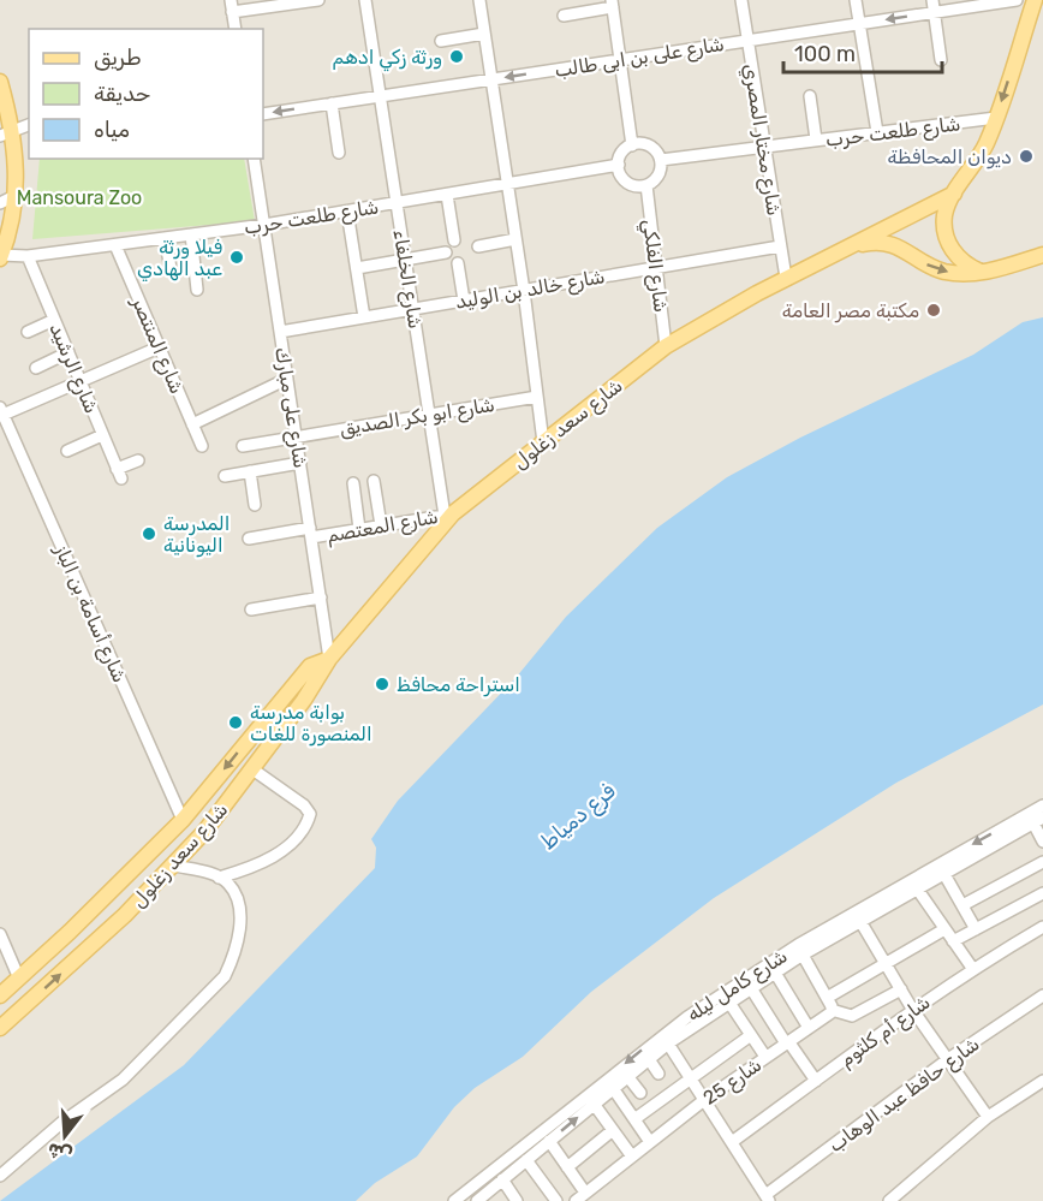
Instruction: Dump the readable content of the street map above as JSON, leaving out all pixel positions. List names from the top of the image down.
{
  "streets": {
    "main road": ["شارع سعد زغلول"],
    "street": [
      "شارع على بن ابى طالب",
      "شارع طلعت حرب",
      "شارع مختار المصري",
      "شارع الفلكي",
      "شارع الخلفاء",
      "شارع خالد بن الوليد",
      "شارع المنتصر",
      "شارع الرشيد",
      "شارع على مبارك",
      "شارع ابو بكر الصديق",
      "شارع المعتصم",
      "شارع أسامة بن الباز",
      "شارع كامل ليله",
      "شارع أم كلثوم",
      "شارع 25",
      "شارع حافظ عبد الوهاب"
    ]
  },
  "crossings": [
    ["شارع على بن ابى طالب", "شارع مختار المصري"],
    ["شارع على بن ابى طالب", "شارع الخلفاء"],
    ["شارع طلعت حرب", "شارع مختار المصري"],
    ["شارع طلعت حرب", "شارع الفلكي"],
    ["شارع طلعت حرب", "شارع الخلفاء"],
    ["شارع طلعت حرب", "شارع المنتصر"],
    ["شارع طلعت حرب", "شارع الرشيد"],
    ["شارع طلعت حرب", "شارع على مبارك"],
    ["شارع مختار المصري", "شارع خالد بن الوليد"],
    ["شارع مختار المصري", "شارع سعد زغلول"],
    ["شارع الفلكي", "شارع خالد بن الوليد"],
    ["شارع الفلكي", "شارع سعد زغلول"],
    ["شارع الخلفاء", "شارع خالد بن الوليد"],
    ["شارع الخلفاء", "شارع ابو بكر الصديق"],
    ["شارع الخلفاء", "شارع سعد زغلول"],
    ["شارع الخلفاء", "شارع المعتصم"],
    ["شارع خالد بن الوليد", "شارع على مبارك"],
    ["شارع على مبارك", "شارع ابو بكر الصديق"],
    ["شارع على مبارك", "شارع سعد زغلول"],
    ["شارع على مبارك", "شارع المعتصم"],
    ["شارع سعد زغلول", "شارع المعتصم"],
    ["شارع سعد زغلول", "شارع أسامة بن الباز"]
  ],
  "one_way": ["شارع على بن ابى طالب"],
  "water": ["فرع دمياط"],
  "parks": ["Mansoura Zoo"],
  "places": [
    "ورثة زكي ادهم",
    "ديوان المحافظة",
    "فيلا ورثة عبد الهادي",
    "مكتبة مصر العامة",
    "المدرسة اليونانية",
    "استراحة محافظ",
    "بوابة مدرسة المنصورة للغات"
  ],
  "legend": ["طريق", "حديقة", "مياه"],
  "scale_bar": "100 m",
  "north": "bottom"
}
